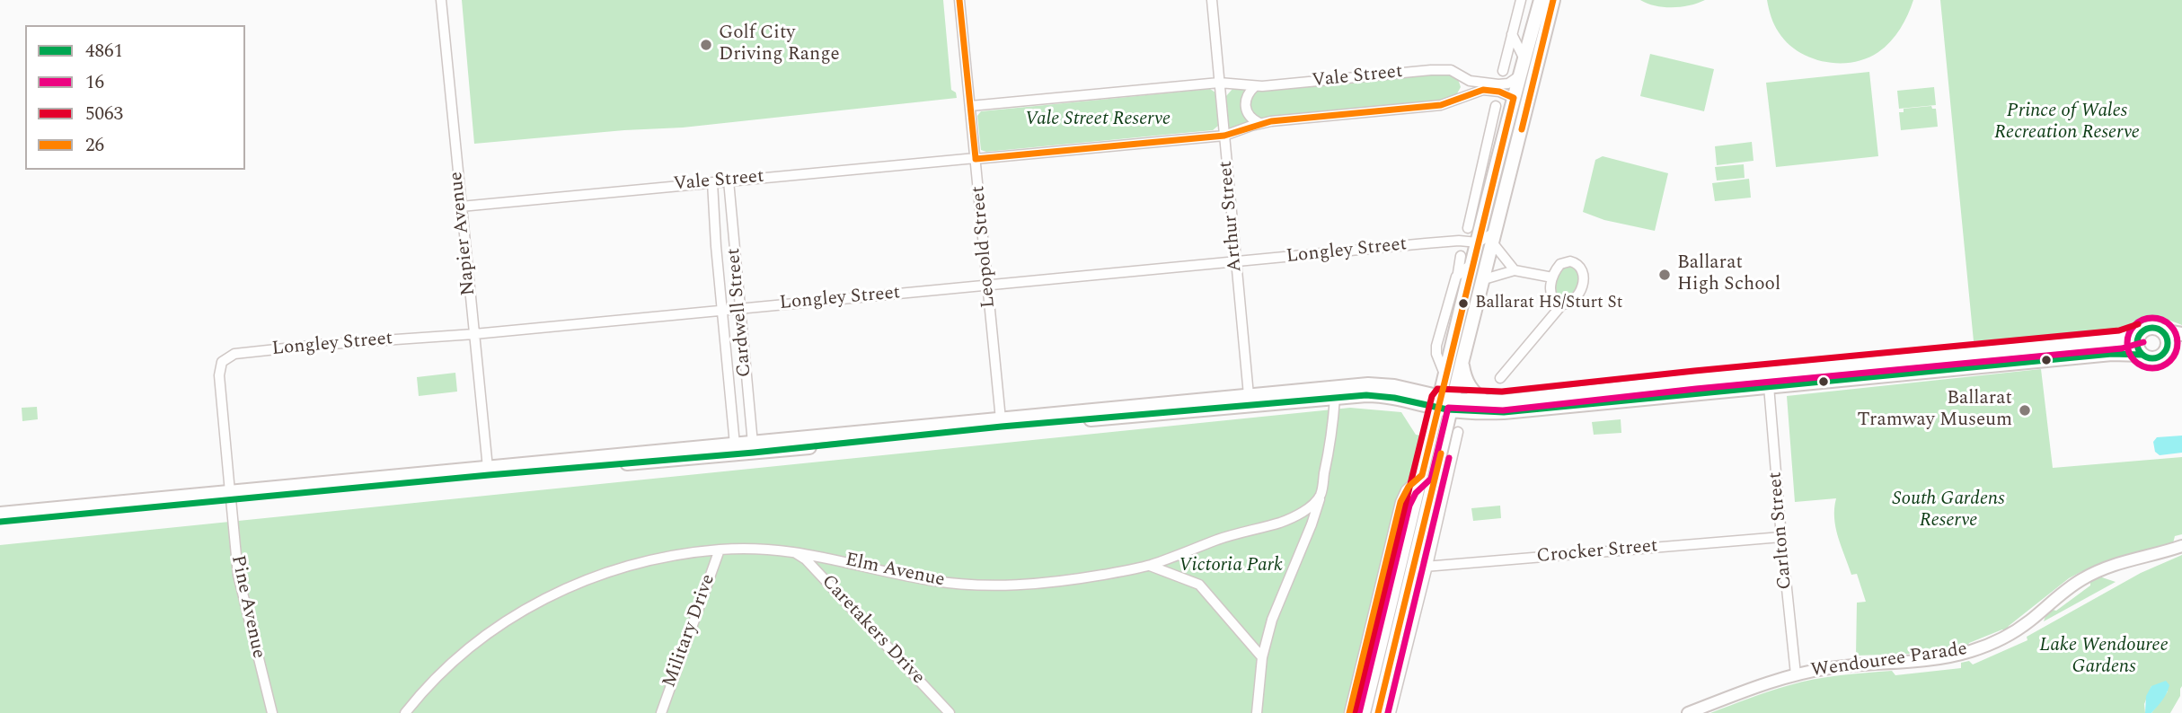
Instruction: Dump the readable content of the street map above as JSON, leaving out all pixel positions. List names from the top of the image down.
{
  "streets": {
    "street": [
      "Vale Street",
      "Arthur Street",
      "Napier Avenue",
      "Leopold Street",
      "Longley Street",
      "Cardwell Street",
      "Carlton Street",
      "Crocker Street",
      "Elm Avenue",
      "Pine Avenue",
      "Caretakers Drive",
      "Military Drive",
      "Wendouree Parade"
    ]
  },
  "crossings": [
    ["Vale Street", "Arthur Street"],
    ["Vale Street", "Napier Avenue"],
    ["Vale Street", "Leopold Street"],
    ["Vale Street", "Cardwell Street"],
    ["Arthur Street", "Longley Street"],
    ["Napier Avenue", "Longley Street"],
    ["Leopold Street", "Longley Street"],
    ["Longley Street", "Cardwell Street"],
    ["Longley Street", "Pine Avenue"],
    ["Carlton Street", "Crocker Street"],
    ["Carlton Street", "Wendouree Parade"],
    ["Elm Avenue", "Caretakers Drive"],
    ["Elm Avenue", "Military Drive"]
  ],
  "parks": [
    "Prince of Wales Recreation Reserve",
    "Vale Street Reserve",
    "South Gardens Reserve",
    "Victoria Park",
    "Lake Wendouree Gardens"
  ],
  "places": [
    "Golf City Driving Range",
    "Ballarat High School",
    "Ballarat HS/Sturt St",
    "Ballarat Tramway Museum"
  ],
  "lines": [
    "transit line 26",
    "transit line 16",
    "transit line 5063",
    "transit line 4861"
  ],
  "legend": [
    "4861",
    "16",
    "5063",
    "26"
  ]
}
